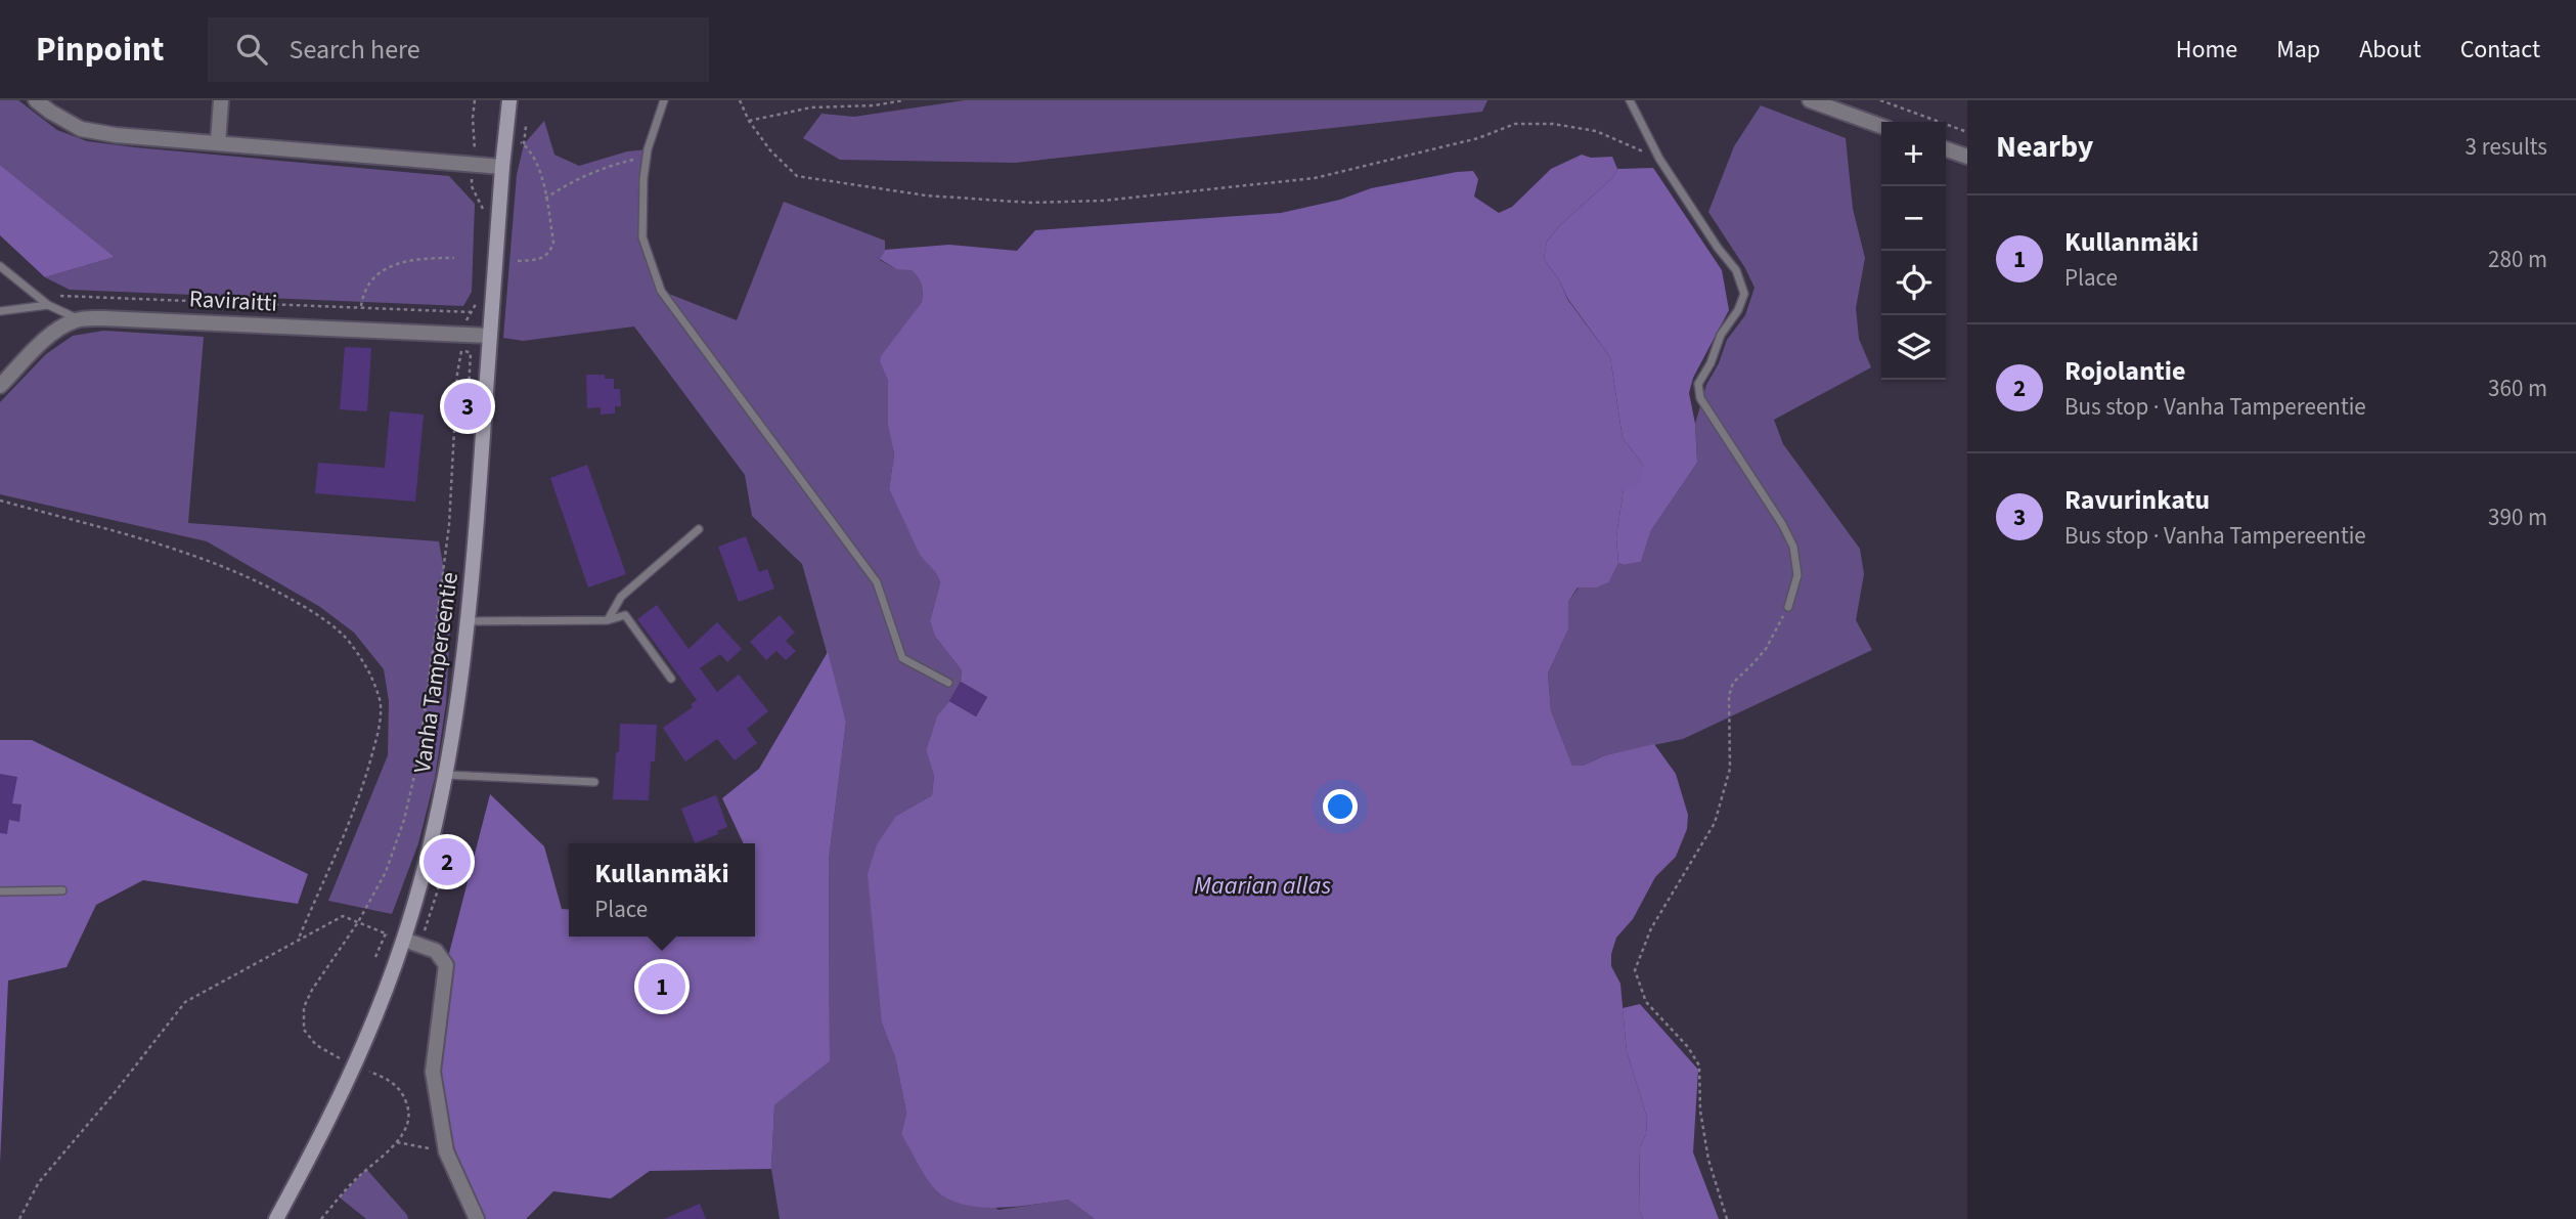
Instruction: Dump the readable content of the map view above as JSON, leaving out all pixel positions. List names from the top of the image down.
{
  "streets": {
    "main road": ["Vanha Tampereentie"],
    "street": ["Raviraitti"]
  },
  "crossings": [
    ["Raviraitti", "Vanha Tampereentie"]
  ],
  "water": ["Maarian allas"],
  "page": {
    "header": "Pinpoint",
    "search": "Search here",
    "nav": [
      "Home",
      "Map",
      "About",
      "Contact"
    ],
    "heading": ["Nearby", "3 results"],
    "map_buttons": ["+", "−"],
    "list": [
      {
        "mark": "1",
        "name": "Kullanmäki",
        "note": "Place",
        "value": "280 m"
      },
      {
        "mark": "2",
        "name": "Rojolantie",
        "note": "Bus stop · Vanha Tampereentie",
        "value": "360 m"
      },
      {
        "mark": "3",
        "name": "Ravurinkatu",
        "note": "Bus stop · Vanha Tampereentie",
        "value": "390 m"
      }
    ],
    "pins": ["3", "2", "1"],
    "popup": ["Kullanmäki", "Place"]
  }
}
